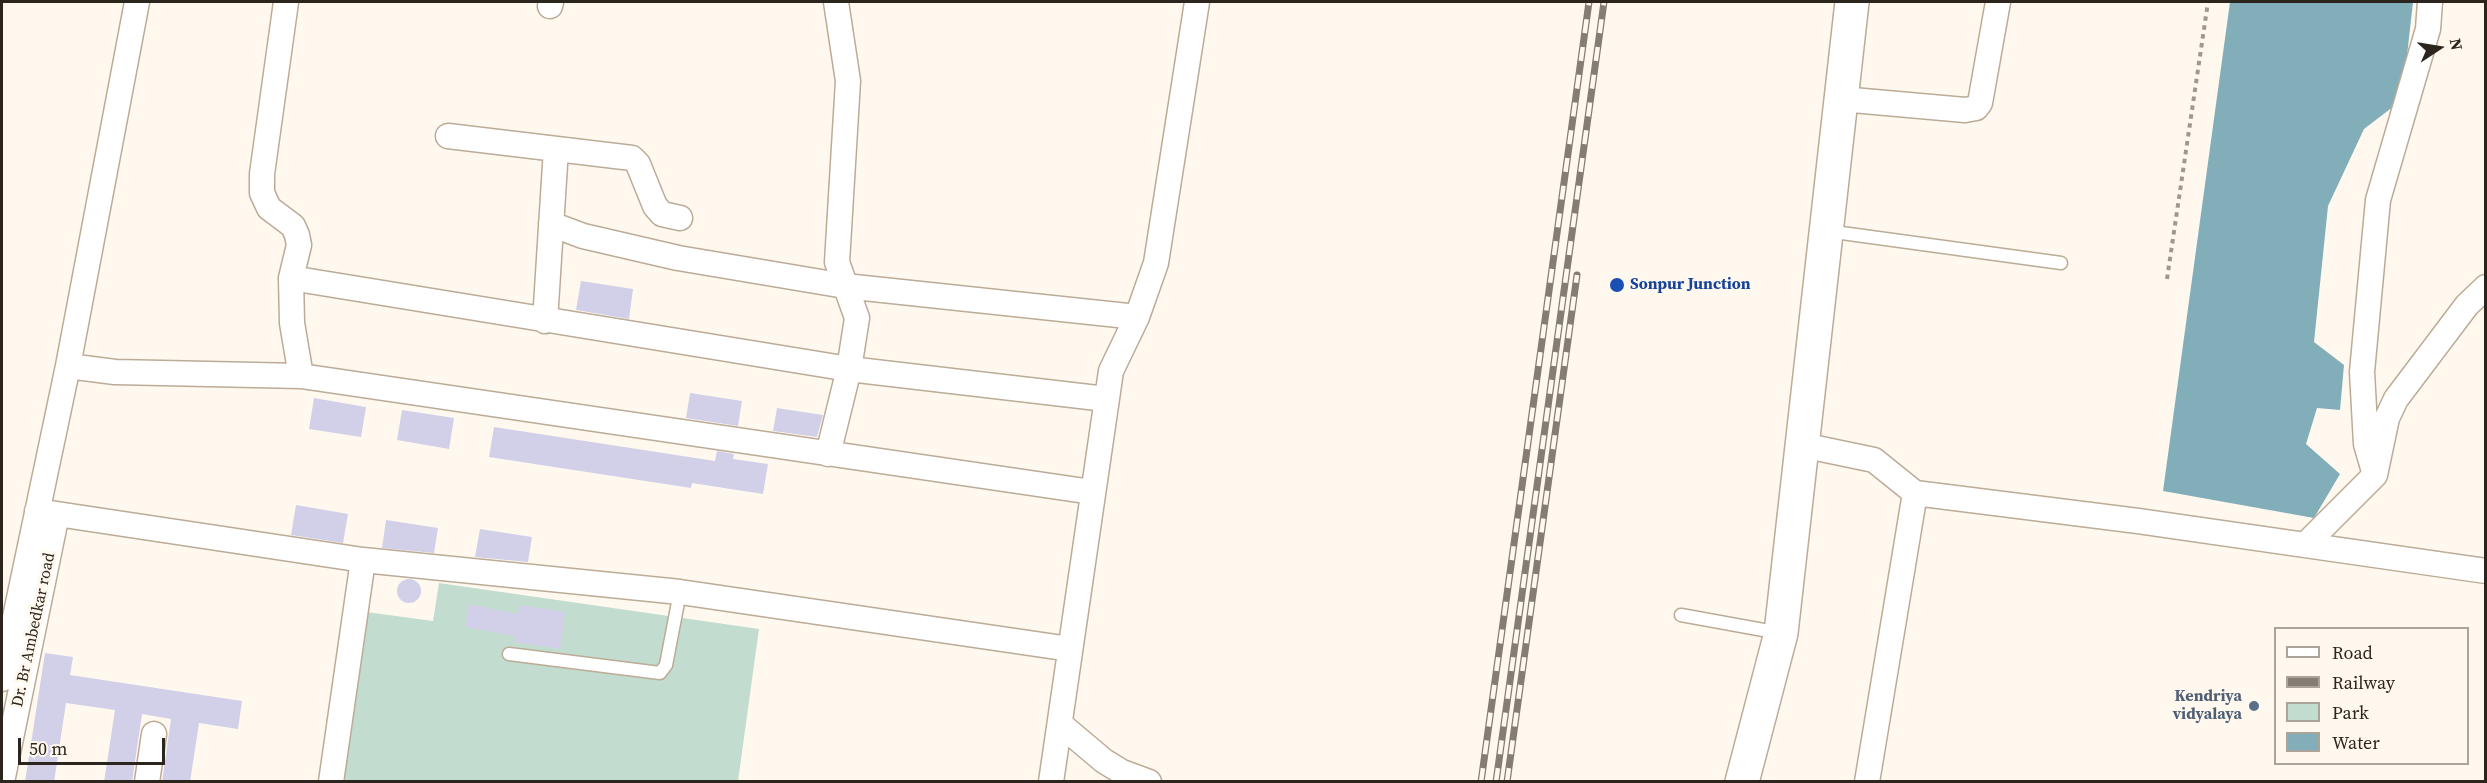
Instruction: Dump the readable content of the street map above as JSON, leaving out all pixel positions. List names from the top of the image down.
{
  "streets": {
    "street": ["Dr. Br Ambedkar road"]
  },
  "places": ["Sonpur Junction", "Kendriya vidyalaya"],
  "legend": [
    "Road",
    "Railway",
    "Park",
    "Water"
  ],
  "scale_bar": "50 m",
  "north": "right"
}
